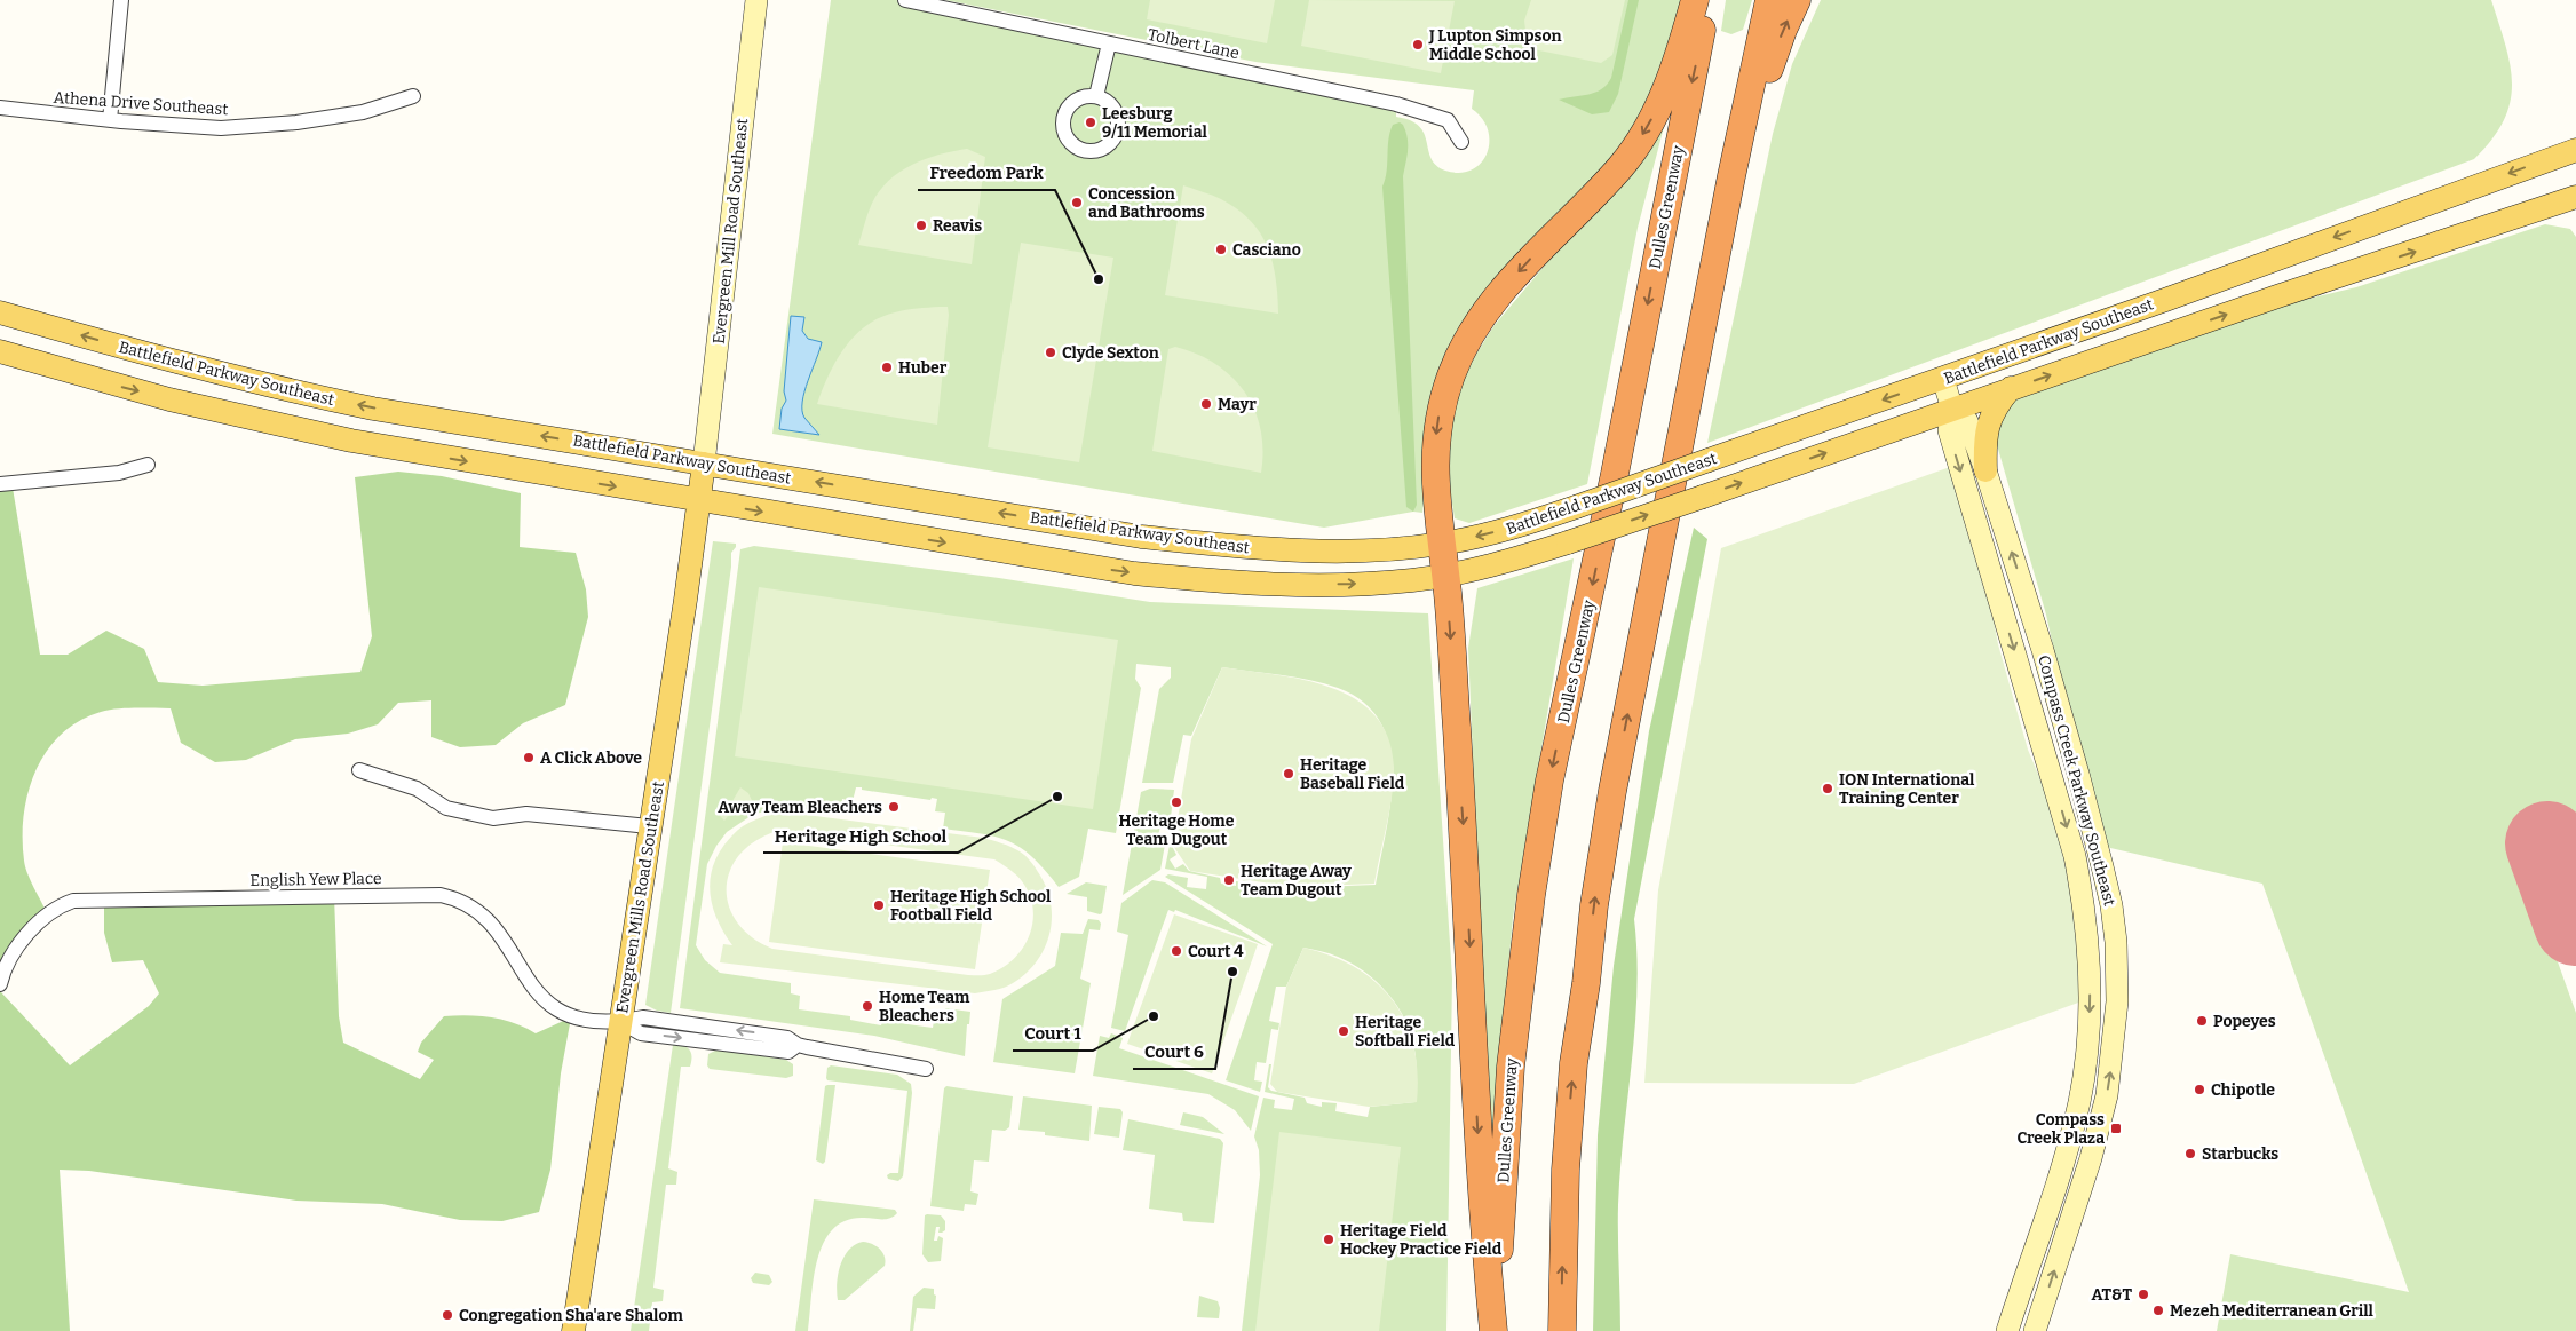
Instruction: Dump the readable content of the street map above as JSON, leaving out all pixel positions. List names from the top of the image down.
{
  "streets": {
    "highway": ["Dulles Greenway"],
    "main road": ["Battlefield Parkway Southeast", "Evergreen Mills Road Southeast"],
    "street": [
      "Tolbert Lane",
      "Athena Drive Southeast",
      "Evergreen Mill Road Southeast",
      "Compass Creek Parkway Southeast",
      "English Yew Place"
    ]
  },
  "crossings": [
    ["Evergreen Mill Road Southeast", "Battlefield Parkway Southeast"],
    ["Evergreen Mill Road Southeast", "Evergreen Mills Road Southeast"],
    ["Battlefield Parkway Southeast", "Compass Creek Parkway Southeast"],
    ["Battlefield Parkway Southeast", "Evergreen Mills Road Southeast"],
    ["English Yew Place", "Evergreen Mills Road Southeast"]
  ],
  "places": {
    "other": [
      "J Lupton Simpson Middle School",
      "Leesburg 9/11 Memorial",
      "Concession and Bathrooms",
      "Reavis",
      "Casciano",
      "Freedom Park",
      "Clyde Sexton",
      "Huber",
      "Mayr",
      "A Click Above",
      "Heritage Baseball Field",
      "ION International Training Center",
      "Heritage High School",
      "Heritage Home Team Dugout",
      "Away Team Bleachers",
      "Heritage Away Team Dugout",
      "Heritage High School Football Field",
      "Court 4",
      "Court 6",
      "Home Team Bleachers",
      "Court 1",
      "Popeyes",
      "Heritage Softball Field",
      "Chipotle",
      "Starbucks",
      "Heritage Field Hockey Practice Field",
      "AT&T",
      "Mezeh Mediterranean Grill",
      "Congregation Sha'are Shalom"
    ],
    "transit": ["Compass Creek Plaza"]
  }
}
